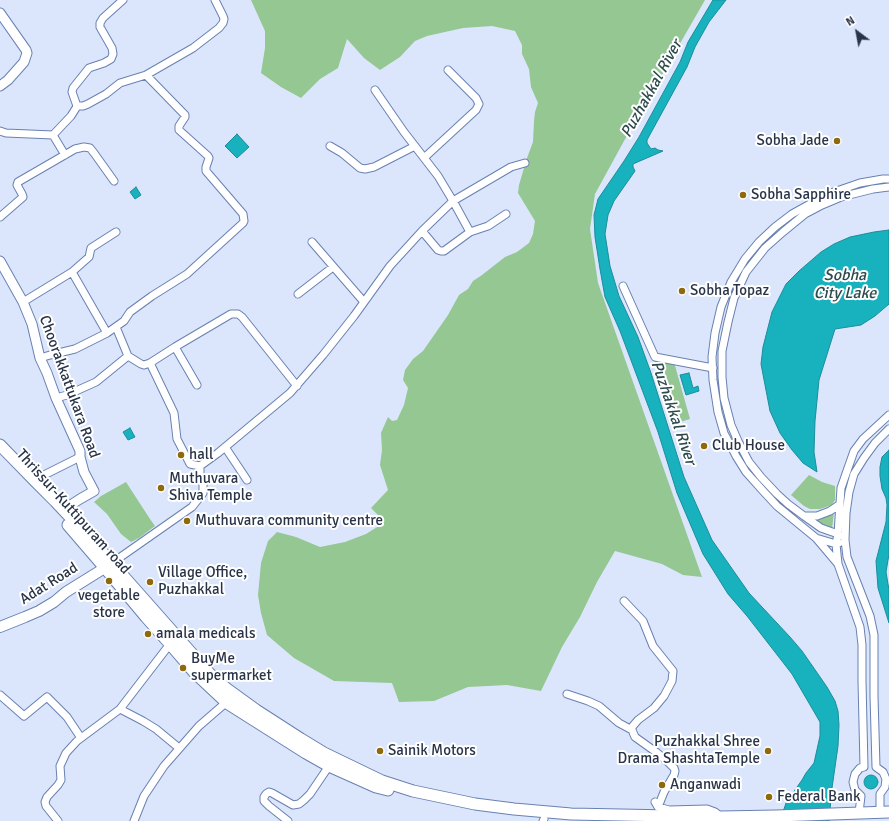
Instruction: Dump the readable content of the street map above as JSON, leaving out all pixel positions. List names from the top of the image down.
{
  "streets": {
    "main road": ["Thrissur-Kuttipuram road", "Adat Road"],
    "street": ["Choorakkattukara Road"]
  },
  "crossings": [
    ["Thrissur-Kuttipuram road", "Adat Road"]
  ],
  "water": ["Puzhakkal River", "Sobha City Lake"],
  "places": [
    "Sobha Jade",
    "Sobha Sapphire",
    "Sobha Topaz",
    "Club House",
    "hall",
    "Muthuvara Shiva Temple",
    "Muthuvara community centre",
    "vegetable store",
    "Village Office, Puzhakkal",
    "amala medicals",
    "BuyMe supermarket",
    "Sainik Motors",
    "Puzhakkal Shree Drama ShashtaTemple",
    "Anganwadi",
    "Federal Bank"
  ],
  "north": "top left"
}
